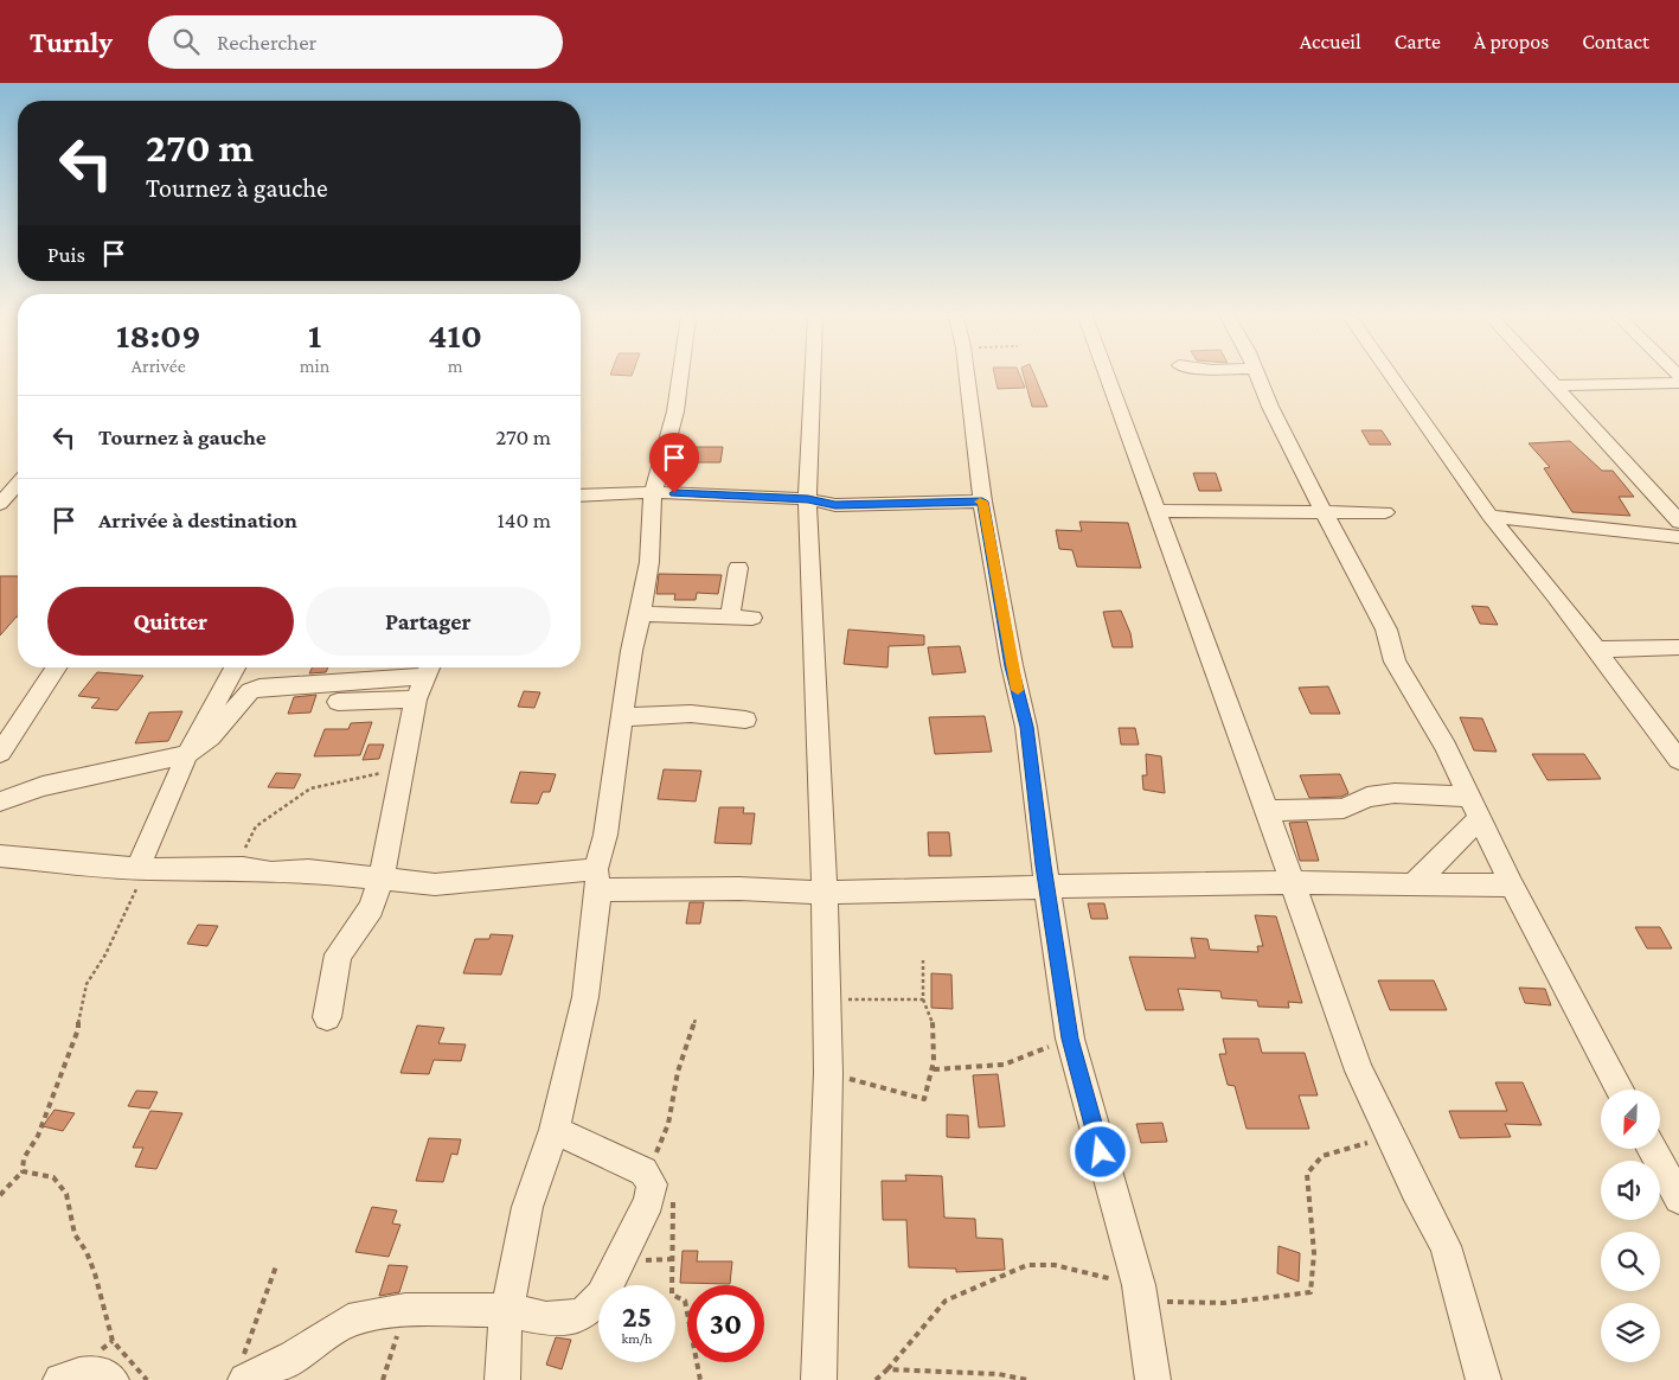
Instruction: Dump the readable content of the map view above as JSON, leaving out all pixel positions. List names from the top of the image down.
{
  "north": "bottom left",
  "page": {
    "header": "Turnly",
    "search": "Rechercher",
    "nav": [
      "Accueil",
      "Carte",
      "À propos",
      "Contact"
    ],
    "turn": ["270 m", "Tournez à gauche"],
    "then": "Puis",
    "eta": [
      "18:09",
      "Arrivée",
      "1",
      "min",
      "410",
      "m"
    ],
    "list": [
      {
        "name": "Tournez à gauche",
        "value": "270 m"
      },
      {
        "name": "Arrivée à destination",
        "value": "140 m"
      }
    ],
    "buttons": ["Quitter", "Partager"],
    "speed": "25 km/h",
    "limit": "30"
  }
}
